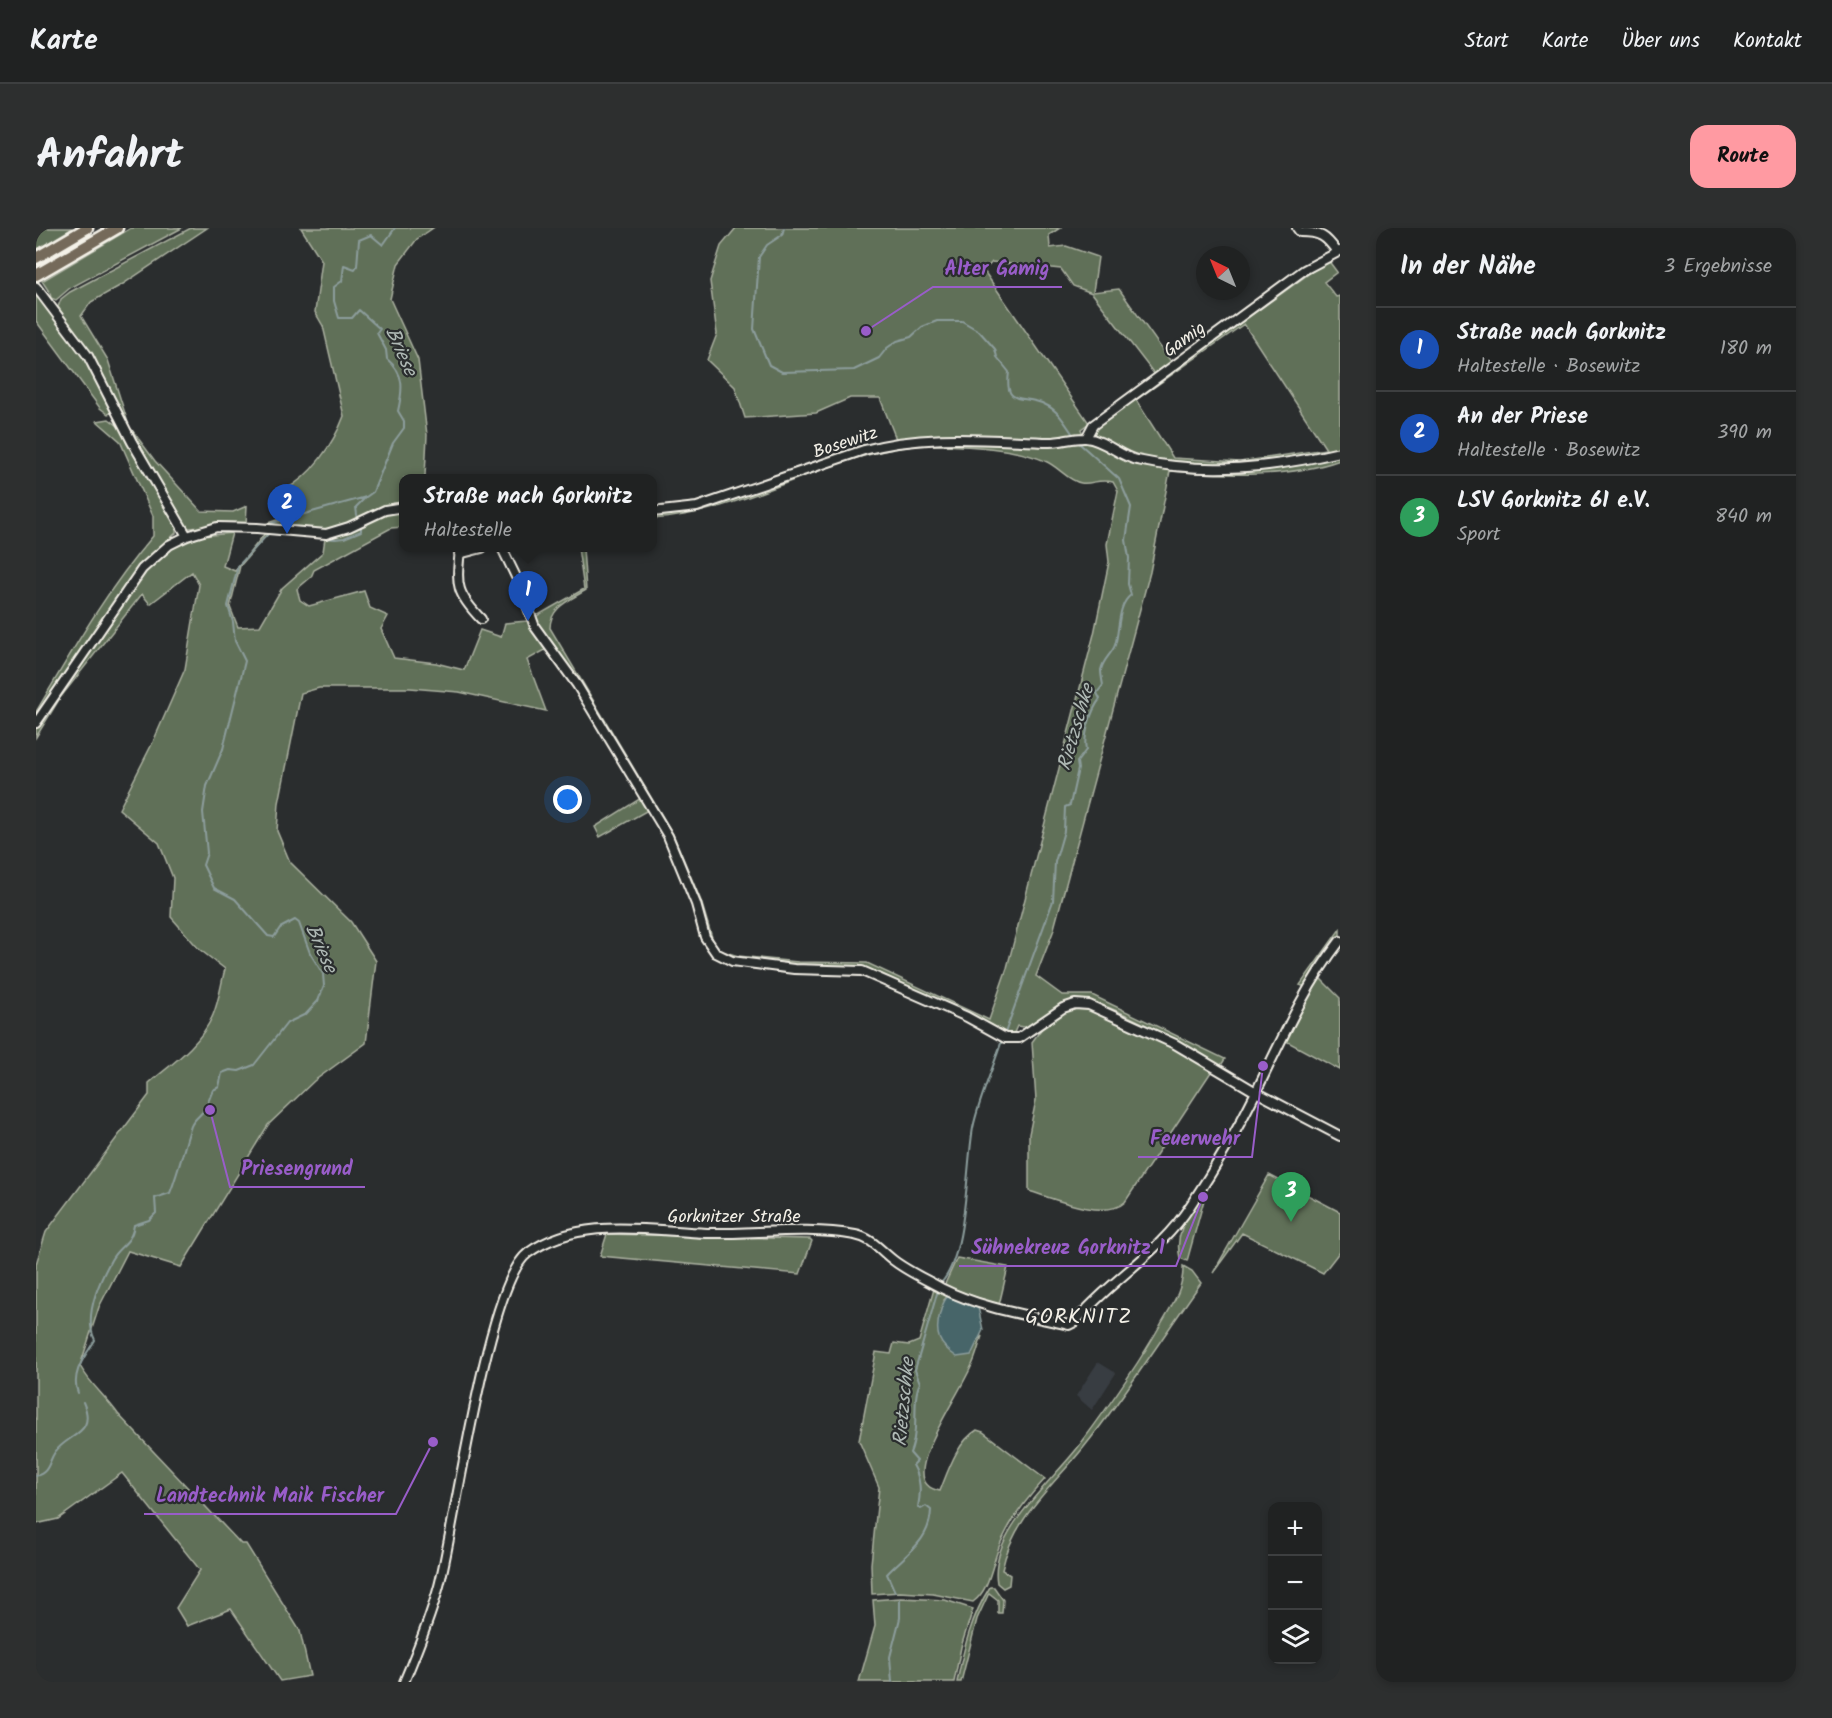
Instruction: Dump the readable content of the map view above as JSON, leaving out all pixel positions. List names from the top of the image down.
{
  "streets": {
    "street": ["Gamig", "Bosewitz", "Gorknitzer Straße"]
  },
  "crossings": [
    ["Gamig", "Bosewitz"]
  ],
  "districts": ["GORKNITZ"],
  "water": ["Briese", "Rietzschke"],
  "places": [
    "Alter Gamig",
    "Feuerwehr",
    "Priesengrund",
    "Sühnekreuz Gorknitz 1",
    "Landtechnik Maik Fischer"
  ],
  "north": "top left",
  "page": {
    "header": "Karte",
    "nav": [
      "Start",
      "Karte",
      "Über uns",
      "Kontakt"
    ],
    "title": "Anfahrt",
    "buttons": "Route",
    "heading": ["In der Nähe", "3 Ergebnisse"],
    "list": [
      {
        "mark": "1",
        "name": "Straße nach Gorknitz",
        "note": "Haltestelle · Bosewitz",
        "value": "180 m"
      },
      {
        "mark": "2",
        "name": "An der Priese",
        "note": "Haltestelle · Bosewitz",
        "value": "390 m"
      },
      {
        "mark": "3",
        "name": "LSV Gorknitz 61 e.V.",
        "note": "Sport",
        "value": "840 m"
      }
    ],
    "popup": ["Straße nach Gorknitz", "Haltestelle"],
    "pins": ["2", "1", "3"],
    "map_buttons": ["+", "−"]
  }
}
